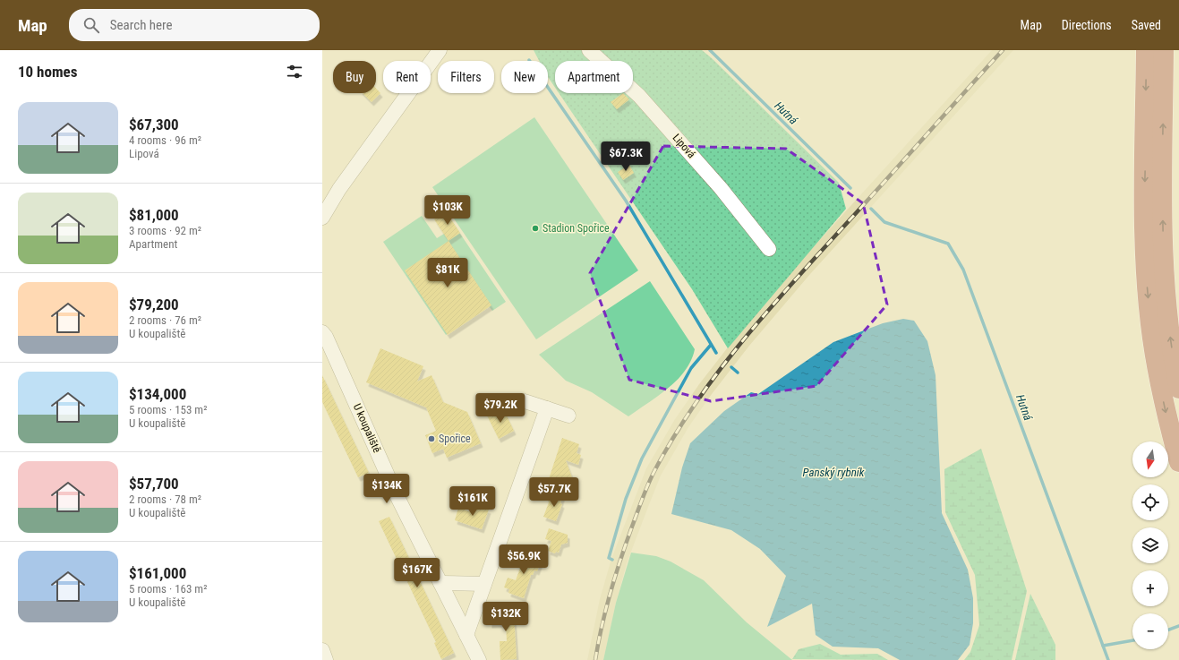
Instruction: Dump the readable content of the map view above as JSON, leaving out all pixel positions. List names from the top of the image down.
{
  "streets": {
    "street": ["Lipová", "U koupaliště"]
  },
  "water": ["Hutná", "Panský rybník"],
  "places": ["Stadion Spořice", "Spořice"],
  "north": "bottom",
  "page": {
    "header": "Map",
    "search": "Search here",
    "nav": ["Map", "Directions", "Saved"],
    "heading": "10 homes",
    "chip": [
      "Buy",
      "Rent",
      "Filters",
      "New",
      "Apartment"
    ],
    "list": [
      {
        "name": "$67,300",
        "note": "4 rooms · 96 m² · Lipová"
      },
      {
        "name": "$81,000",
        "note": "3 rooms · 92 m² · Apartment"
      },
      {
        "name": "$79,200",
        "note": "2 rooms · 76 m² · U koupaliště"
      },
      {
        "name": "$134,000",
        "note": "5 rooms · 153 m² · U koupaliště"
      },
      {
        "name": "$57,700",
        "note": "2 rooms · 78 m² · U koupaliště"
      },
      {
        "name": "$161,000",
        "note": "5 rooms · 163 m² · U koupaliště"
      }
    ],
    "price": [
      "$67.3K",
      "$103K",
      "$81K",
      "$79.2K",
      "$134K",
      "$57.7K",
      "$161K",
      "$56.9K",
      "$167K",
      "$132K"
    ],
    "map_buttons": ["+", "−"]
  }
}
